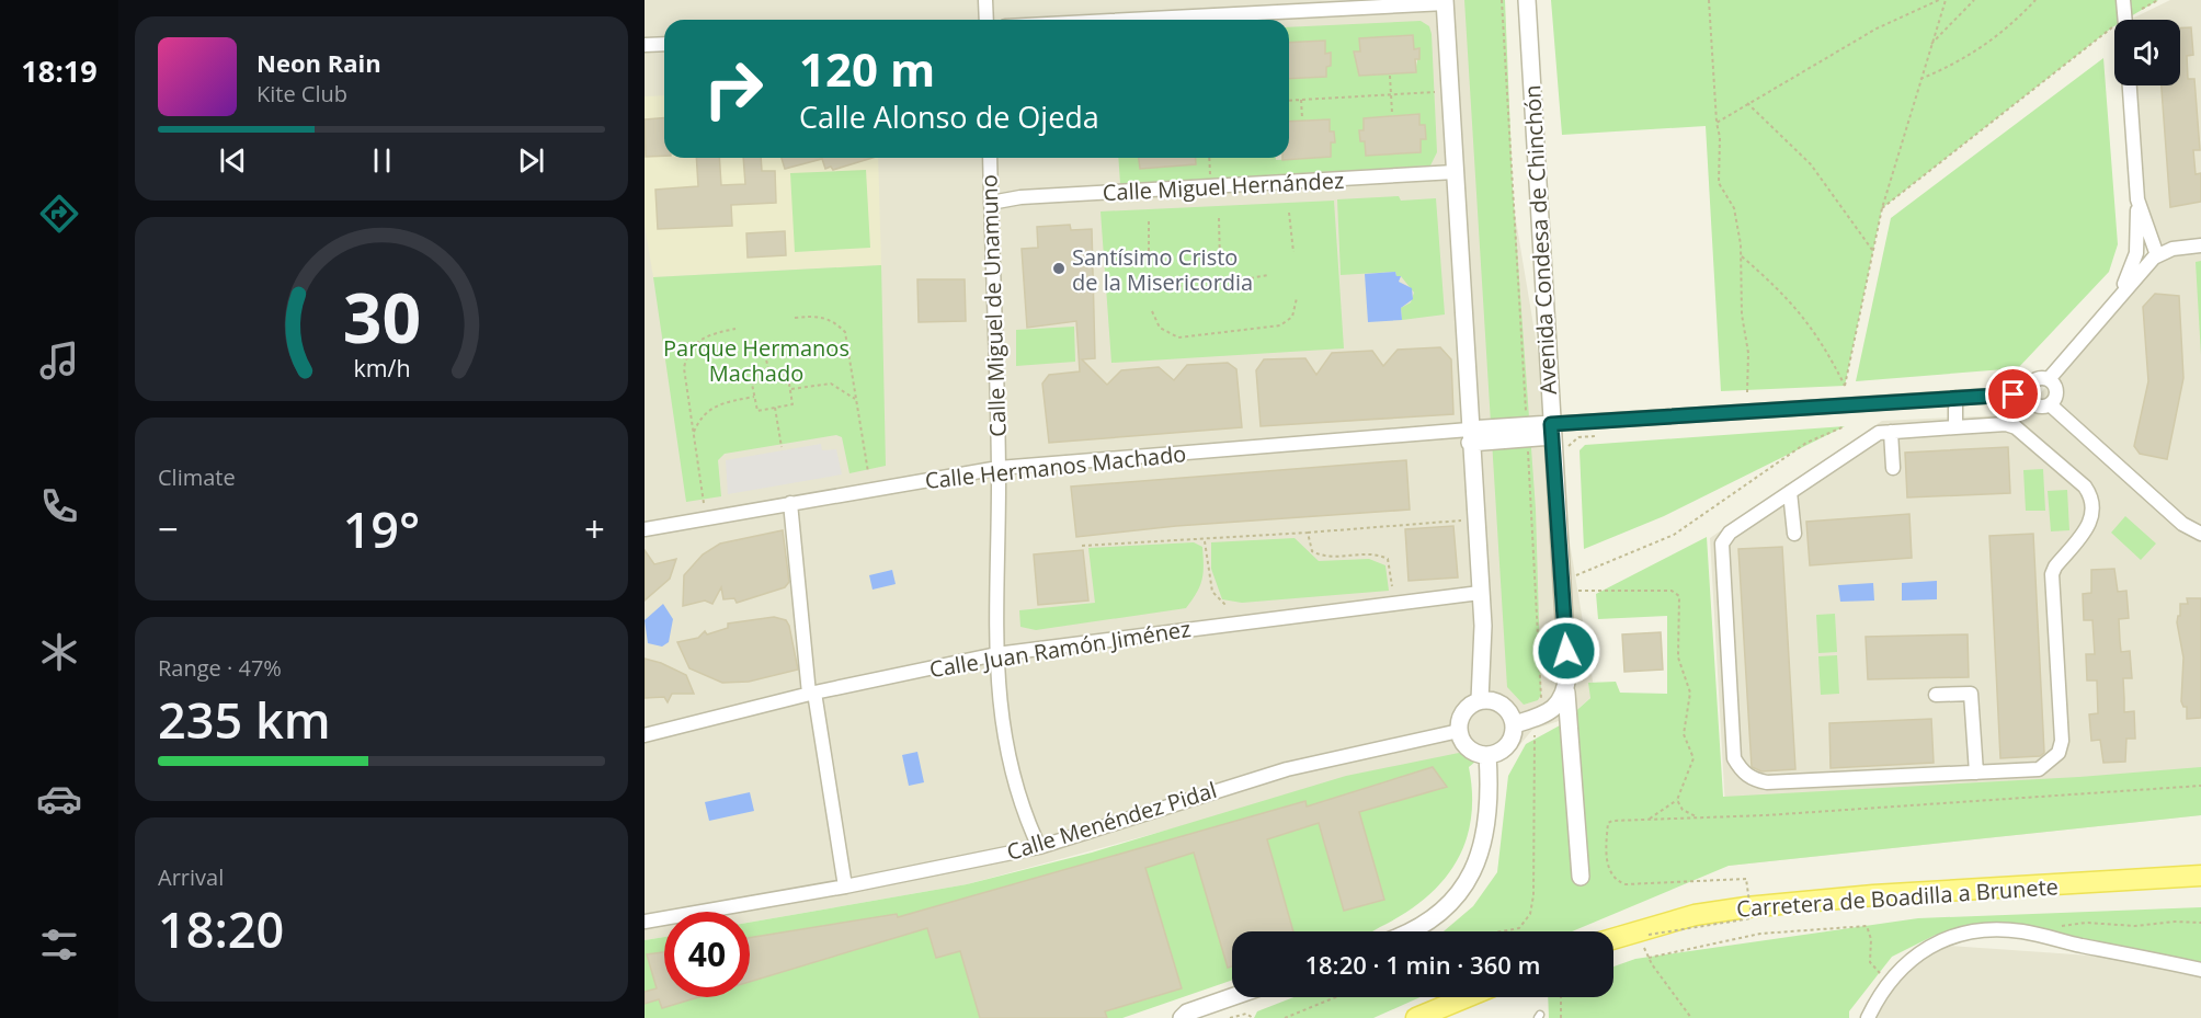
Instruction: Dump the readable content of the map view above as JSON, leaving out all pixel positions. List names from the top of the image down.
{
  "streets": {
    "main road": ["Carretera de Boadilla a Brunete"],
    "street": [
      "Calle Miguel Hernández",
      "Avenida Condesa de Chinchón",
      "Calle Miguel de Unamuno",
      "Calle Hermanos Machado",
      "Calle Juan Ramón Jiménez",
      "Calle Menéndez Pidal"
    ]
  },
  "crossings": [
    ["Calle Miguel Hernández", "Calle Miguel de Unamuno"],
    ["Calle Miguel de Unamuno", "Calle Hermanos Machado"],
    ["Calle Miguel de Unamuno", "Calle Juan Ramón Jiménez"],
    ["Calle Miguel de Unamuno", "Calle Menéndez Pidal"]
  ],
  "parks": ["Parque Hermanos Machado"],
  "places": ["Santísimo Cristo de la Misericordia"],
  "page": {
    "tabs": "18:19",
    "turn": ["120 m", "Calle Alonso de Ojeda"],
    "song": ["Neon Rain", "Kite Club"],
    "tile": [
      "Climate",
      ["Range · 47%", "235 km"],
      ["Arrival", "18:20"]
    ],
    "heat": ["−", "19°", "+"],
    "limit": "40",
    "trip": "18:20 · 1 min · 360 m",
    "gauge": ["30", "km/h"]
  }
}
